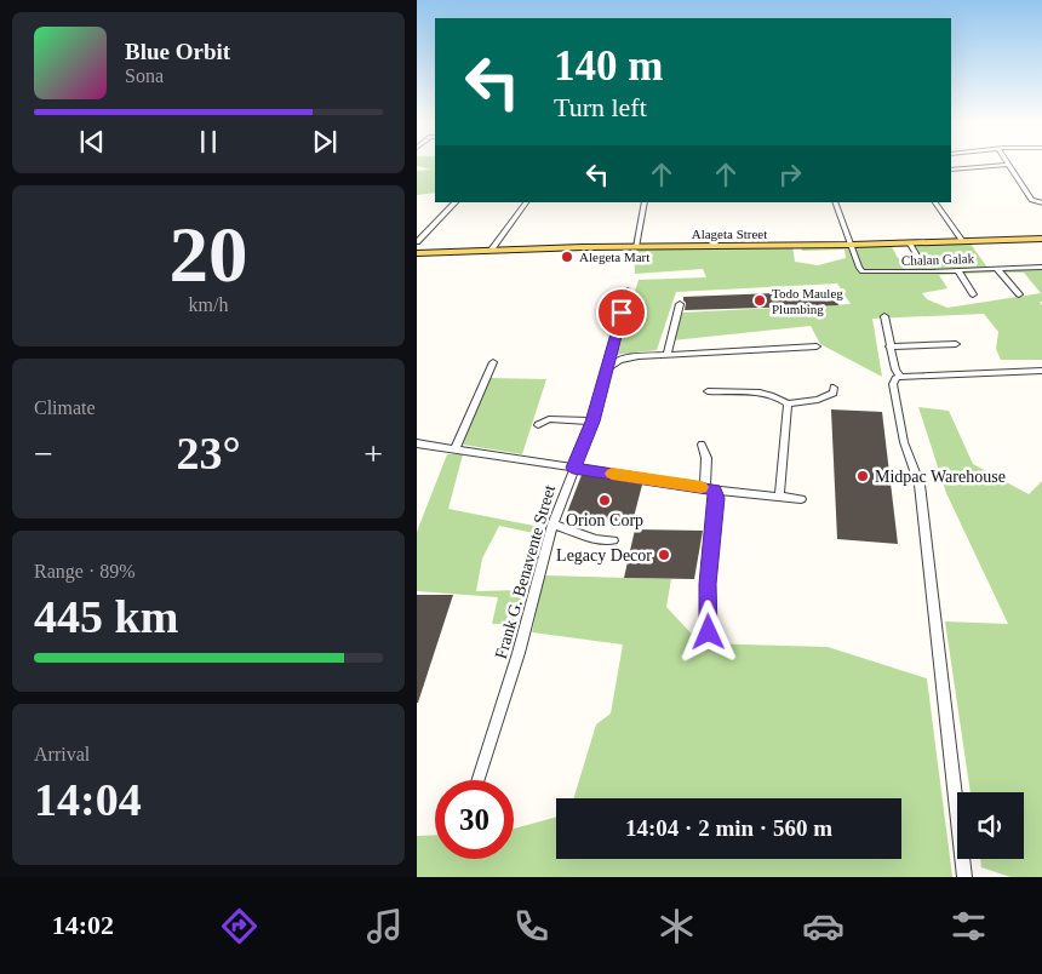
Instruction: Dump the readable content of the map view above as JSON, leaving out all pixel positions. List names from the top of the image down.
{
  "streets": {
    "main road": ["Alageta Street"],
    "street": ["Chalan Galak", "Frank G. Benavente Street"]
  },
  "crossings": [
    ["Alageta Street", "Chalan Galak"]
  ],
  "places": [
    "Alegeta Mart",
    "Todo Mauleg Plumbing",
    "Midpac Warehouse",
    "Orion Corp",
    "Legacy Decor"
  ],
  "page": {
    "turn": ["140 m", "Turn left"],
    "song": ["Blue Orbit", "Sona"],
    "tile": [
      ["20", "km/h"],
      "Climate",
      ["Range · 89%", "445 km"],
      ["Arrival", "14:04"]
    ],
    "heat": ["−", "23°", "+"],
    "limit": "30",
    "trip": "14:04 · 2 min · 560 m",
    "tabs": "14:02"
  }
}
